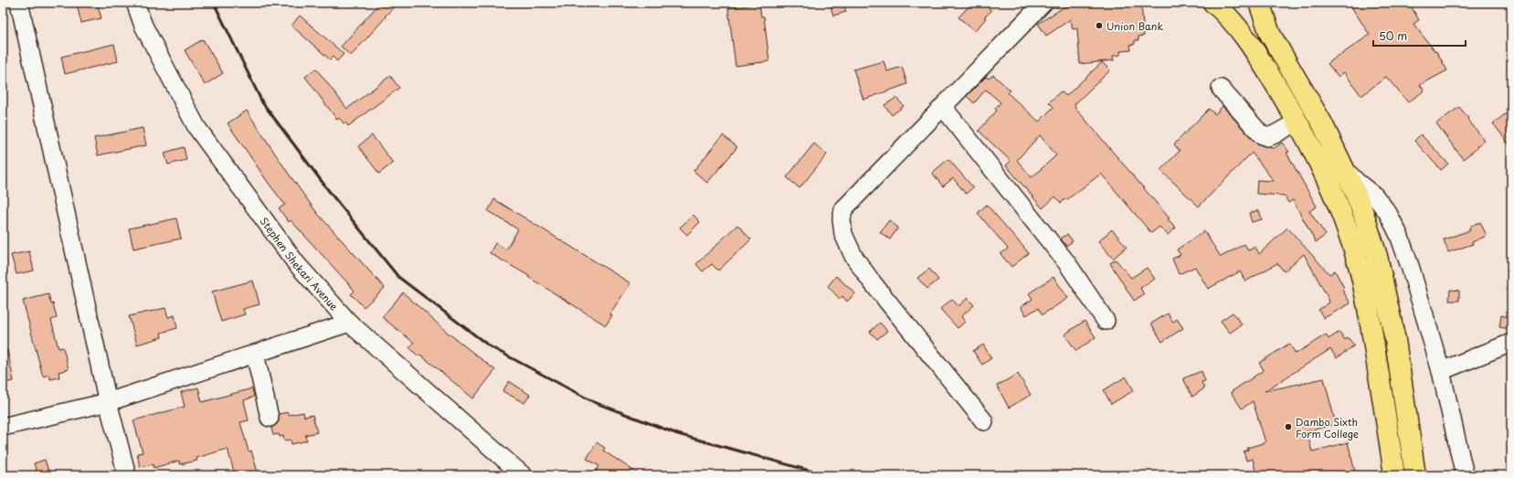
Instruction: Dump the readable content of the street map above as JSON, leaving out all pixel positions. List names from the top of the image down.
{
  "streets": {
    "street": ["Stephen Shekari Avenue"]
  },
  "places": ["Union Bank", "Dambo Sixth Form College"],
  "scale_bar": "50 m"
}
